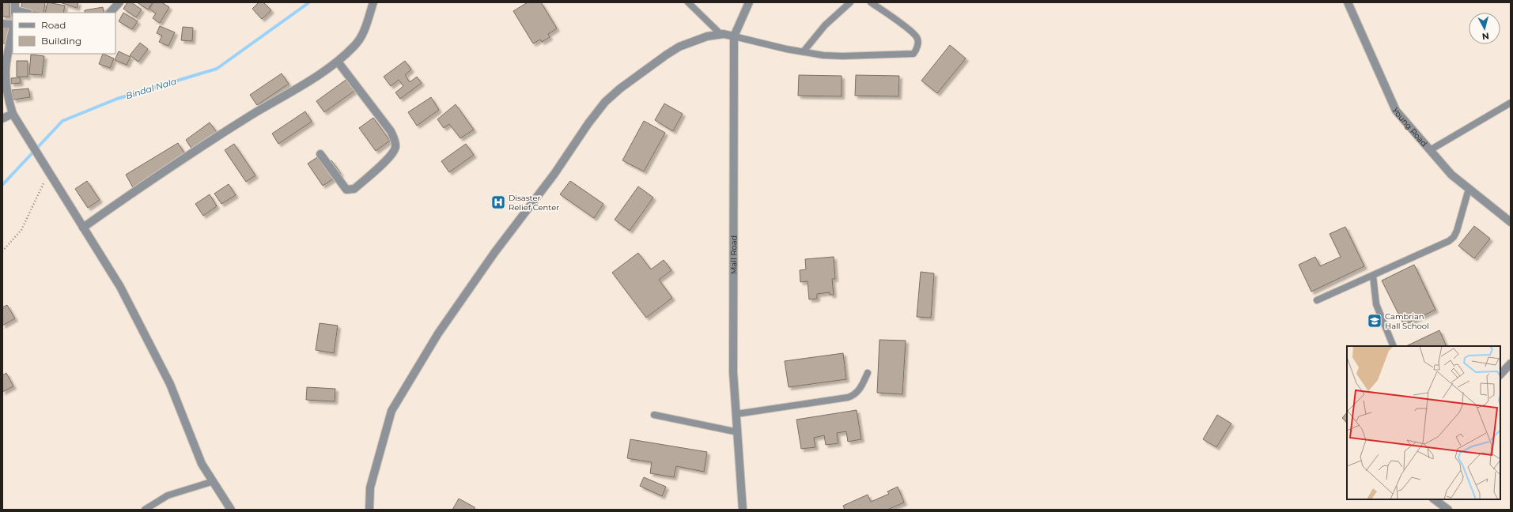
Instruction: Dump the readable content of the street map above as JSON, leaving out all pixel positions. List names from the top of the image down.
{
  "streets": {
    "street": ["Young Road", "Mall Road"]
  },
  "water": ["Bindal Nala"],
  "places": {
    "hospital": ["Disaster Relief Center"],
    "school or university": ["Cambrian Hall School"]
  },
  "legend": ["Road", "Building"],
  "north": "bottom"
}
